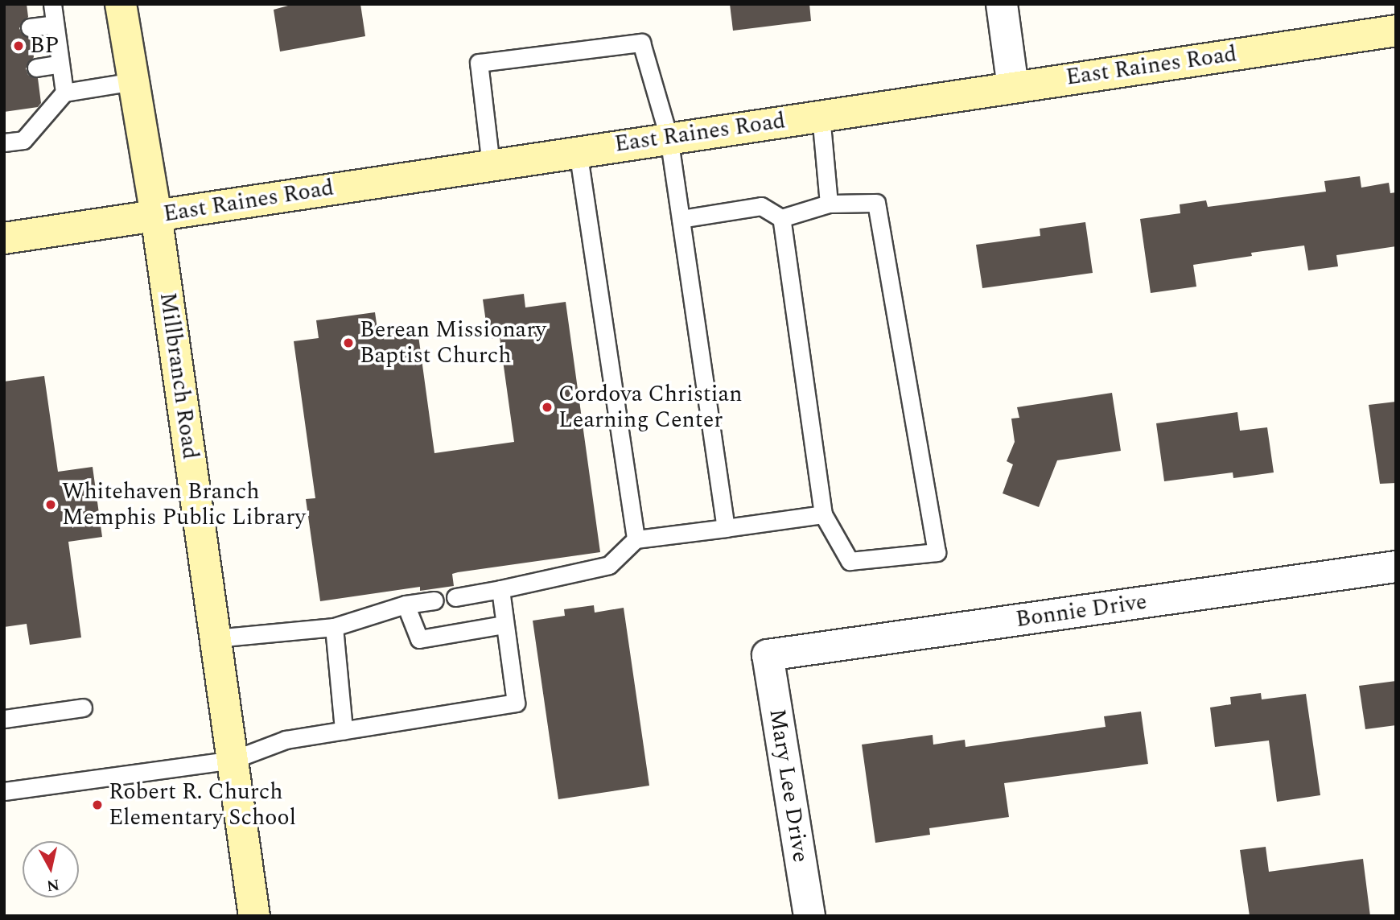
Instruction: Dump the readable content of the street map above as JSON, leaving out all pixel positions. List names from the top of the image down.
{
  "streets": {
    "main road": ["East Raines Road", "Millbranch Road"],
    "street": ["Bonnie Drive", "Mary Lee Drive"]
  },
  "crossings": [
    ["East Raines Road", "Millbranch Road"],
    ["Bonnie Drive", "Mary Lee Drive"]
  ],
  "places": [
    "BP",
    "Berean Missionary Baptist Church",
    "Cordova Christian Learning Center",
    "Whitehaven Branch Memphis Public Library",
    "Robert R. Church Elementary School"
  ],
  "north": "bottom"
}
